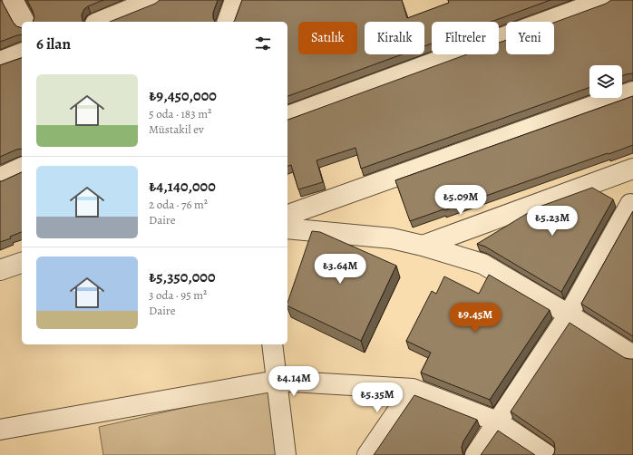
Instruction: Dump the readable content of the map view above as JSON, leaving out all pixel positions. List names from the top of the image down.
{
  "page": {
    "chip": [
      "Satılık",
      "Kiralık",
      "Filtreler",
      "Yeni"
    ],
    "heading": "6 ilan",
    "list": [
      {
        "name": "₺9,450,000",
        "note": "5 oda · 183 m² · Müstakil ev"
      },
      {
        "name": "₺4,140,000",
        "note": "2 oda · 76 m² · Daire"
      },
      {
        "name": "₺5,350,000",
        "note": "3 oda · 95 m² · Daire"
      }
    ],
    "price": [
      "₺5.09M",
      "₺5.23M",
      "₺3.64M",
      "₺9.45M",
      "₺4.14M",
      "₺5.35M"
    ]
  }
}
